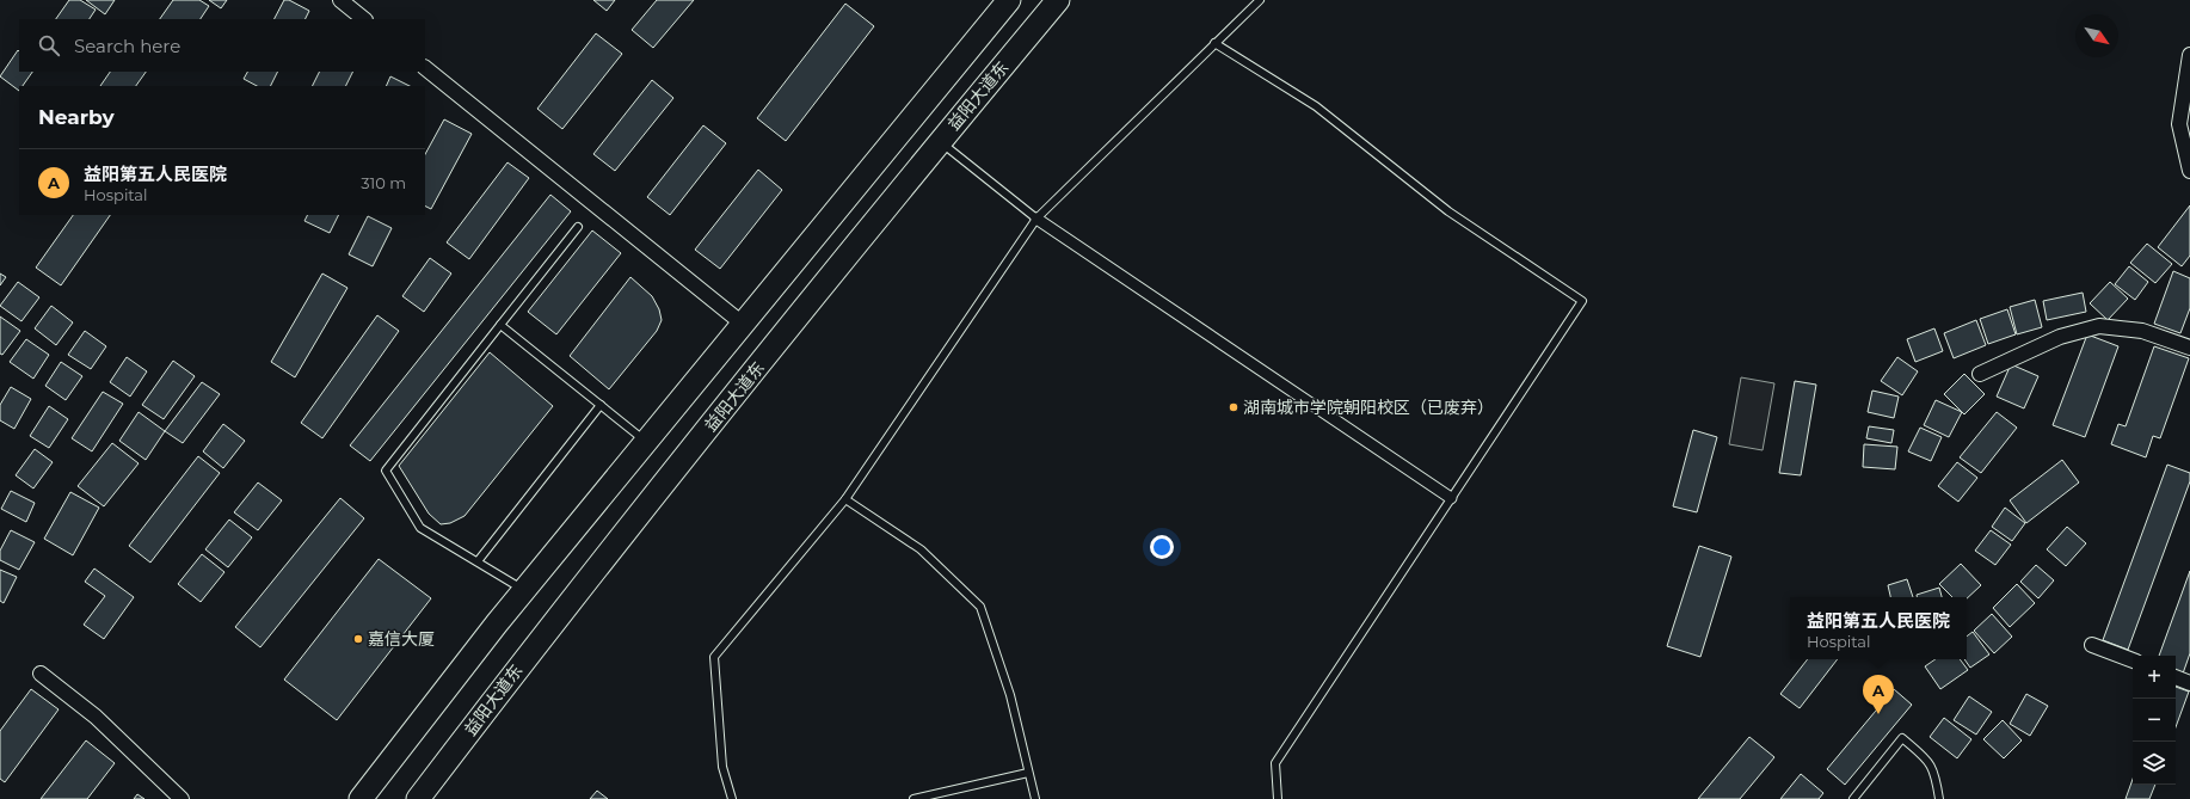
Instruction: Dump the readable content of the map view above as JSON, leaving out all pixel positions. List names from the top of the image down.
{
  "streets": {
    "main road": ["益阳大道东"]
  },
  "places": ["湖南城市学院朝阳校区（已废弃）", "嘉信大厦"],
  "north": "bottom right",
  "page": {
    "search": "Search here",
    "heading": "Nearby",
    "list": [
      {
        "mark": "A",
        "name": "益阳第五人民医院",
        "note": "Hospital",
        "value": "310 m"
      }
    ],
    "popup": ["益阳第五人民医院", "Hospital"],
    "map_buttons": ["+", "−"],
    "pins": "A"
  }
}
